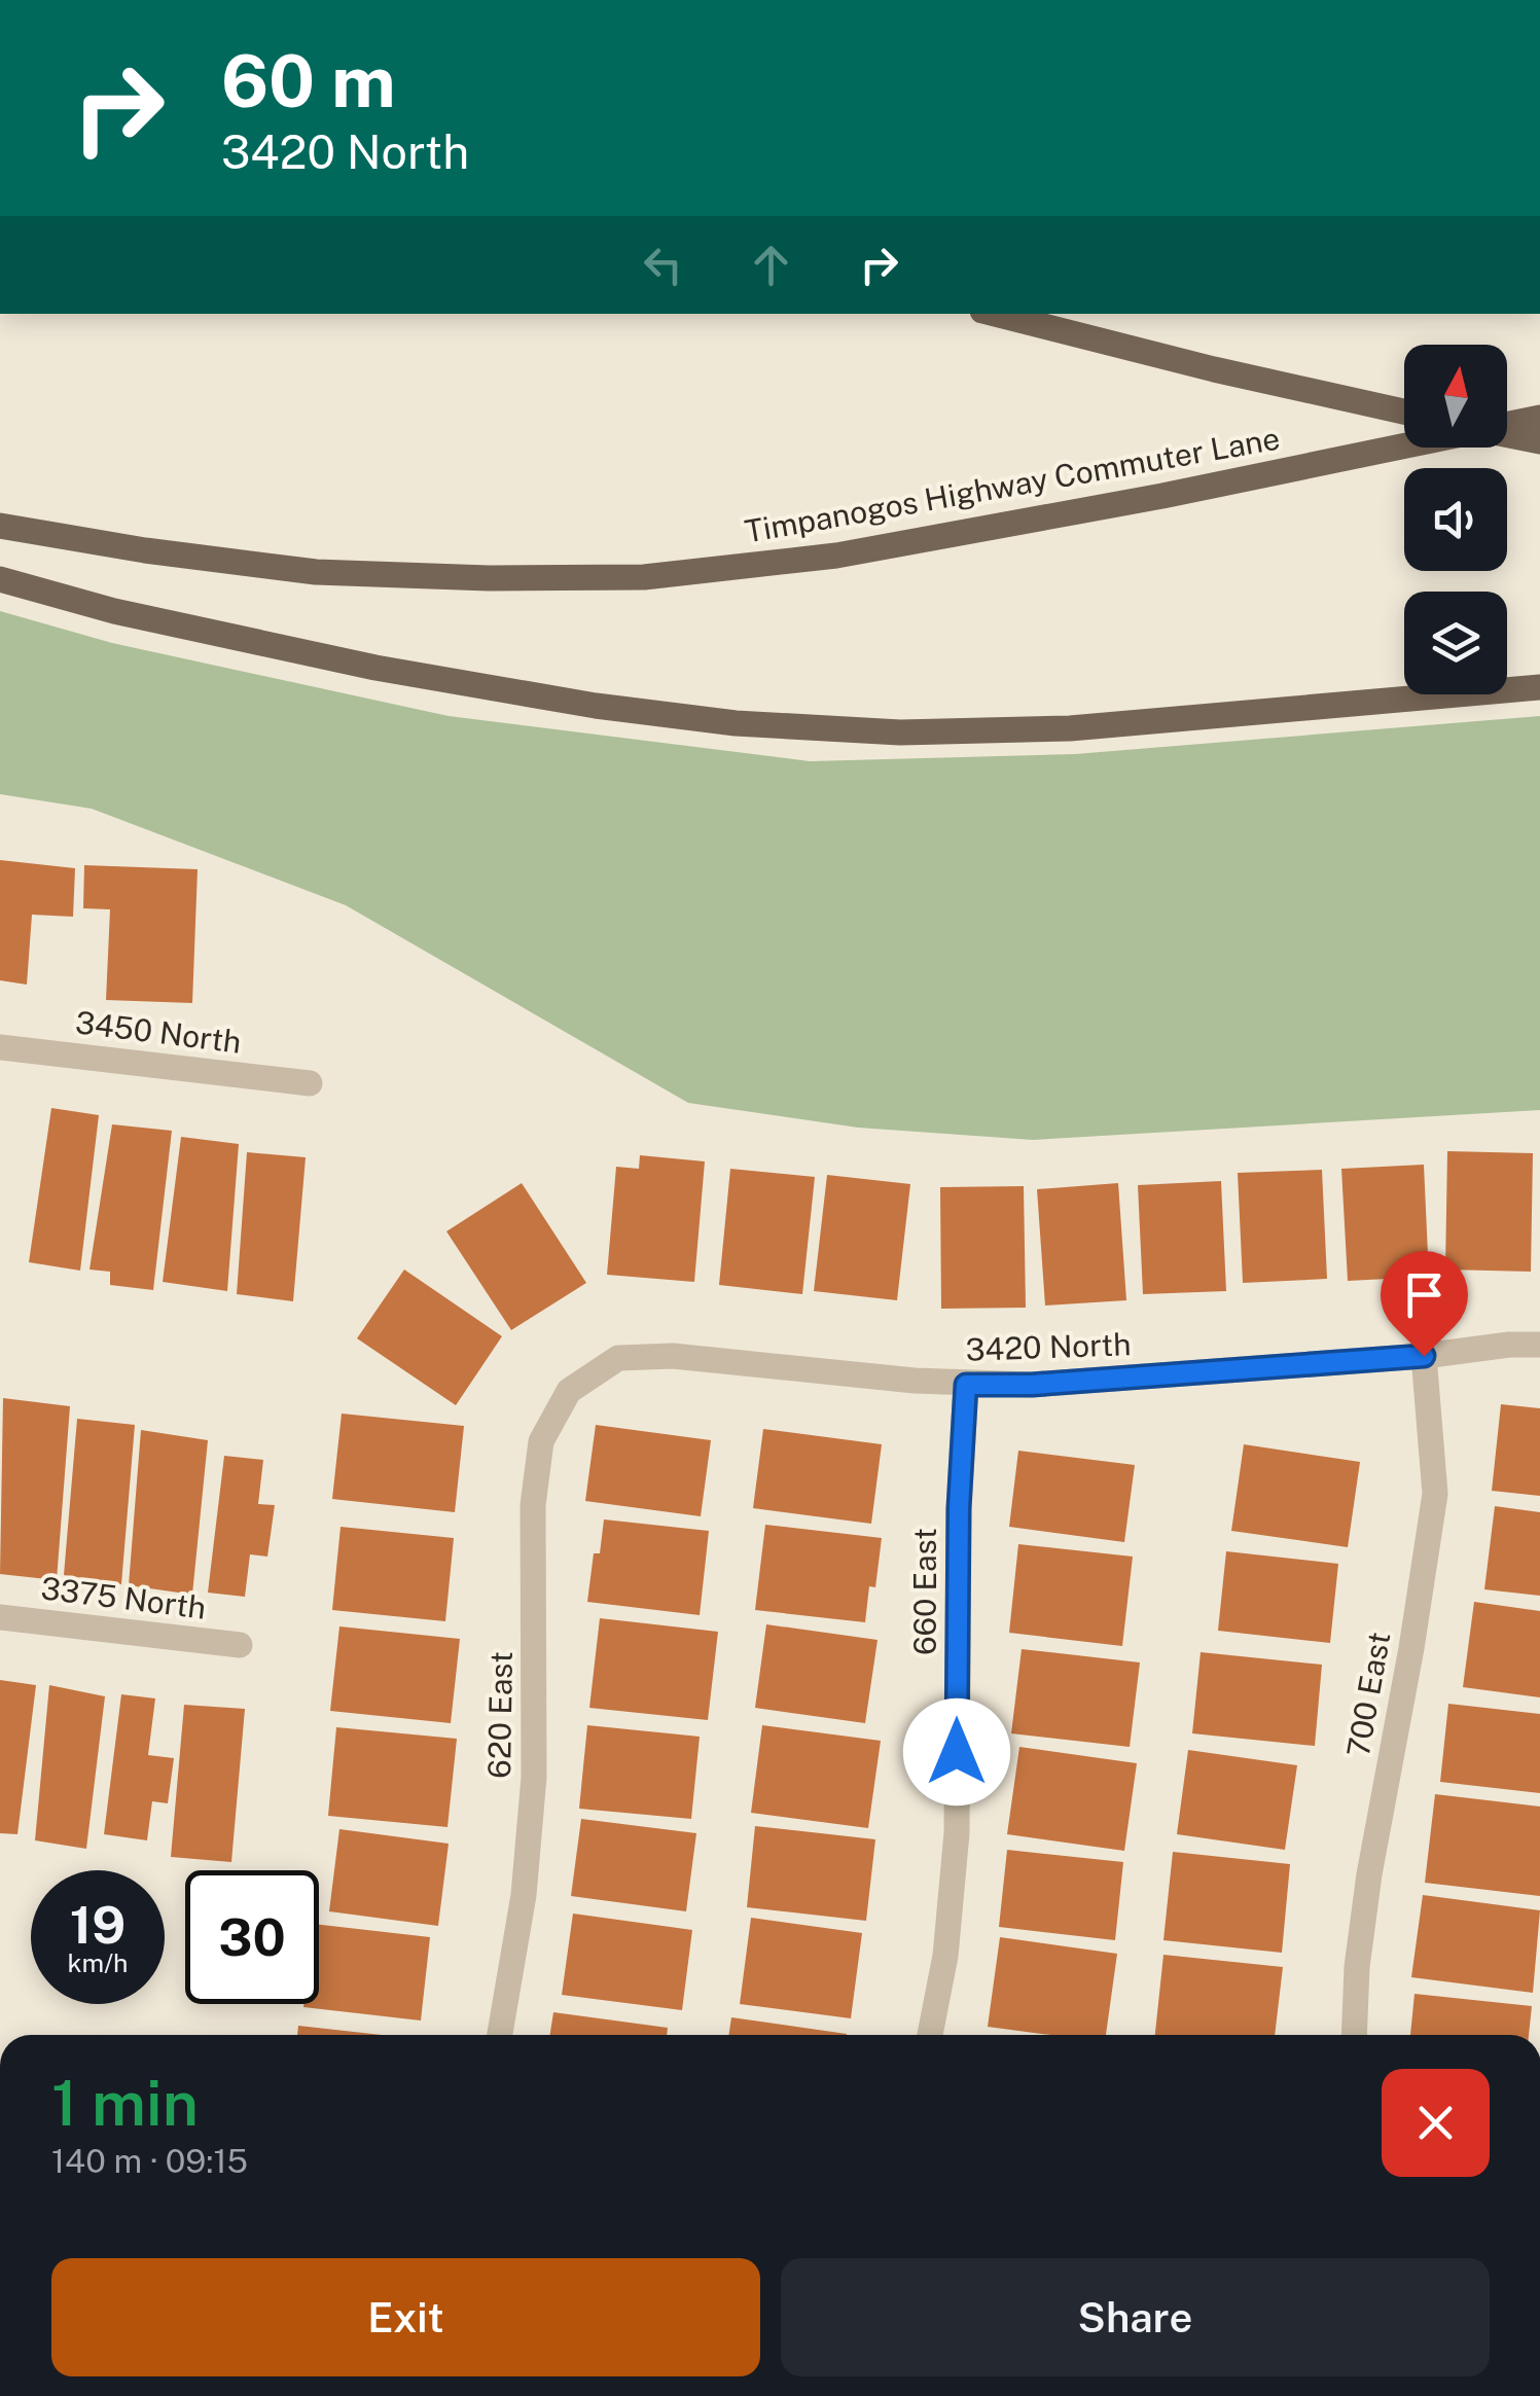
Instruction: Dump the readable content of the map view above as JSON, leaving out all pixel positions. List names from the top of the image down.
{
  "streets": {
    "main road": ["Timpanogos Highway Commuter Lane"],
    "street": [
      "3450 North",
      "3420 North",
      "660 East",
      "3375 North",
      "700 East",
      "620 East"
    ]
  },
  "crossings": [
    ["3420 North", "660 East"],
    ["3420 North", "700 East"],
    ["3420 North", "620 East"]
  ],
  "north": "top",
  "page": {
    "turn": ["60 m", "3420 North"],
    "speed": "19 km/h",
    "limit": "30",
    "heading": ["1 min", "140 m · 09:15"],
    "buttons": ["Exit", "Share"]
  }
}
